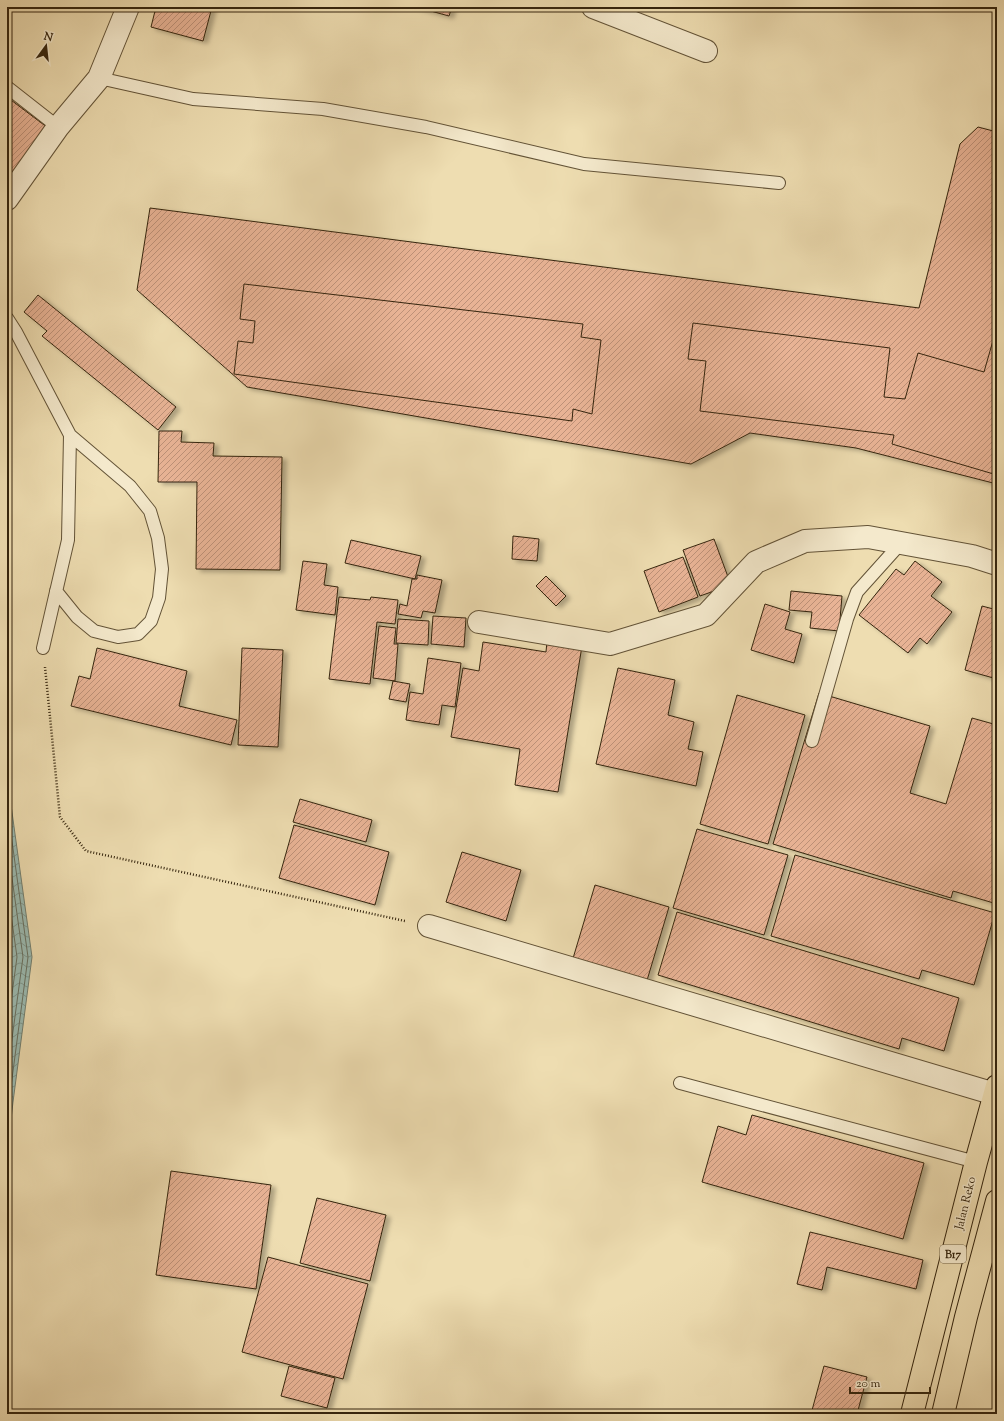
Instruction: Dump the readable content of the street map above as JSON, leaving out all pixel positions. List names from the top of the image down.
{
  "streets": {
    "main road": ["Jalan Reko", "B17"]
  },
  "scale_bar": "20 m",
  "north": "top"
}
